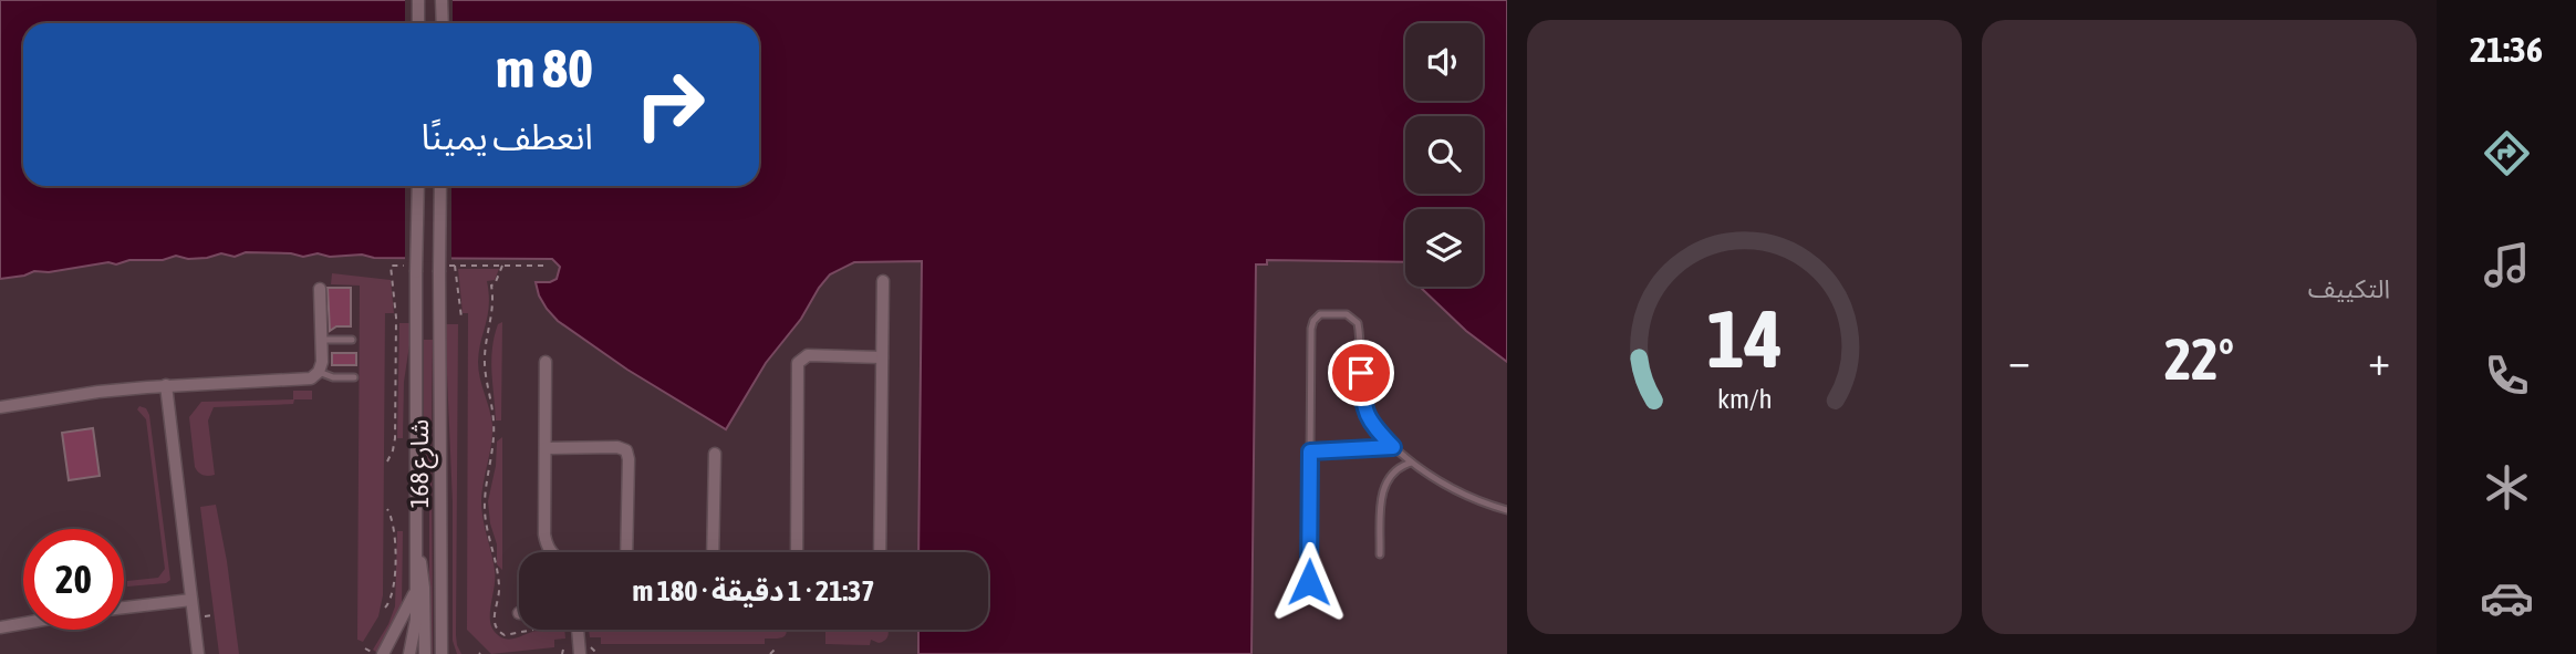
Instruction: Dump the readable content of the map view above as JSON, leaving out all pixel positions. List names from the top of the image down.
{
  "streets": {
    "street": ["شارع 168"]
  },
  "page": {
    "tabs": "21:36",
    "tile": "التكييف",
    "turn": ["80 m", "انعطف يمينًا"],
    "heat": ["−", "22°", "+"],
    "limit": "20",
    "trip": "21:37 · 1 دقيقة · 180 m",
    "gauge": ["14", "km/h"]
  }
}
